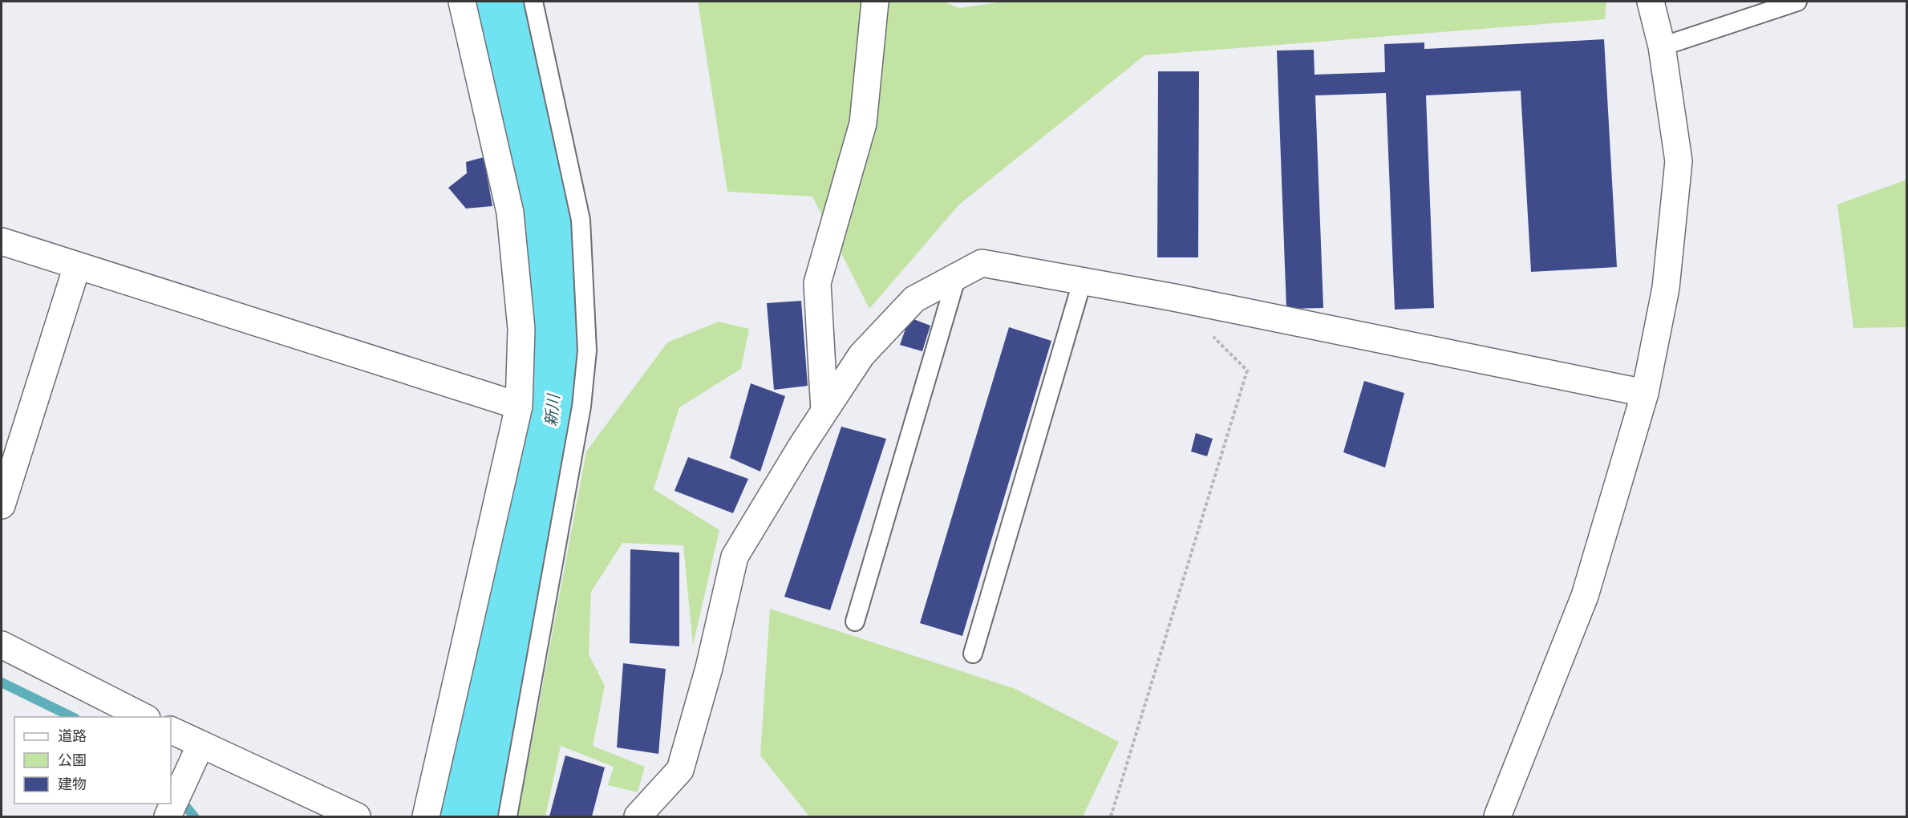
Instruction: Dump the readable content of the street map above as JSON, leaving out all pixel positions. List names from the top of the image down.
{
  "water": ["新川"],
  "legend": ["道路", "公園", "建物"]
}
